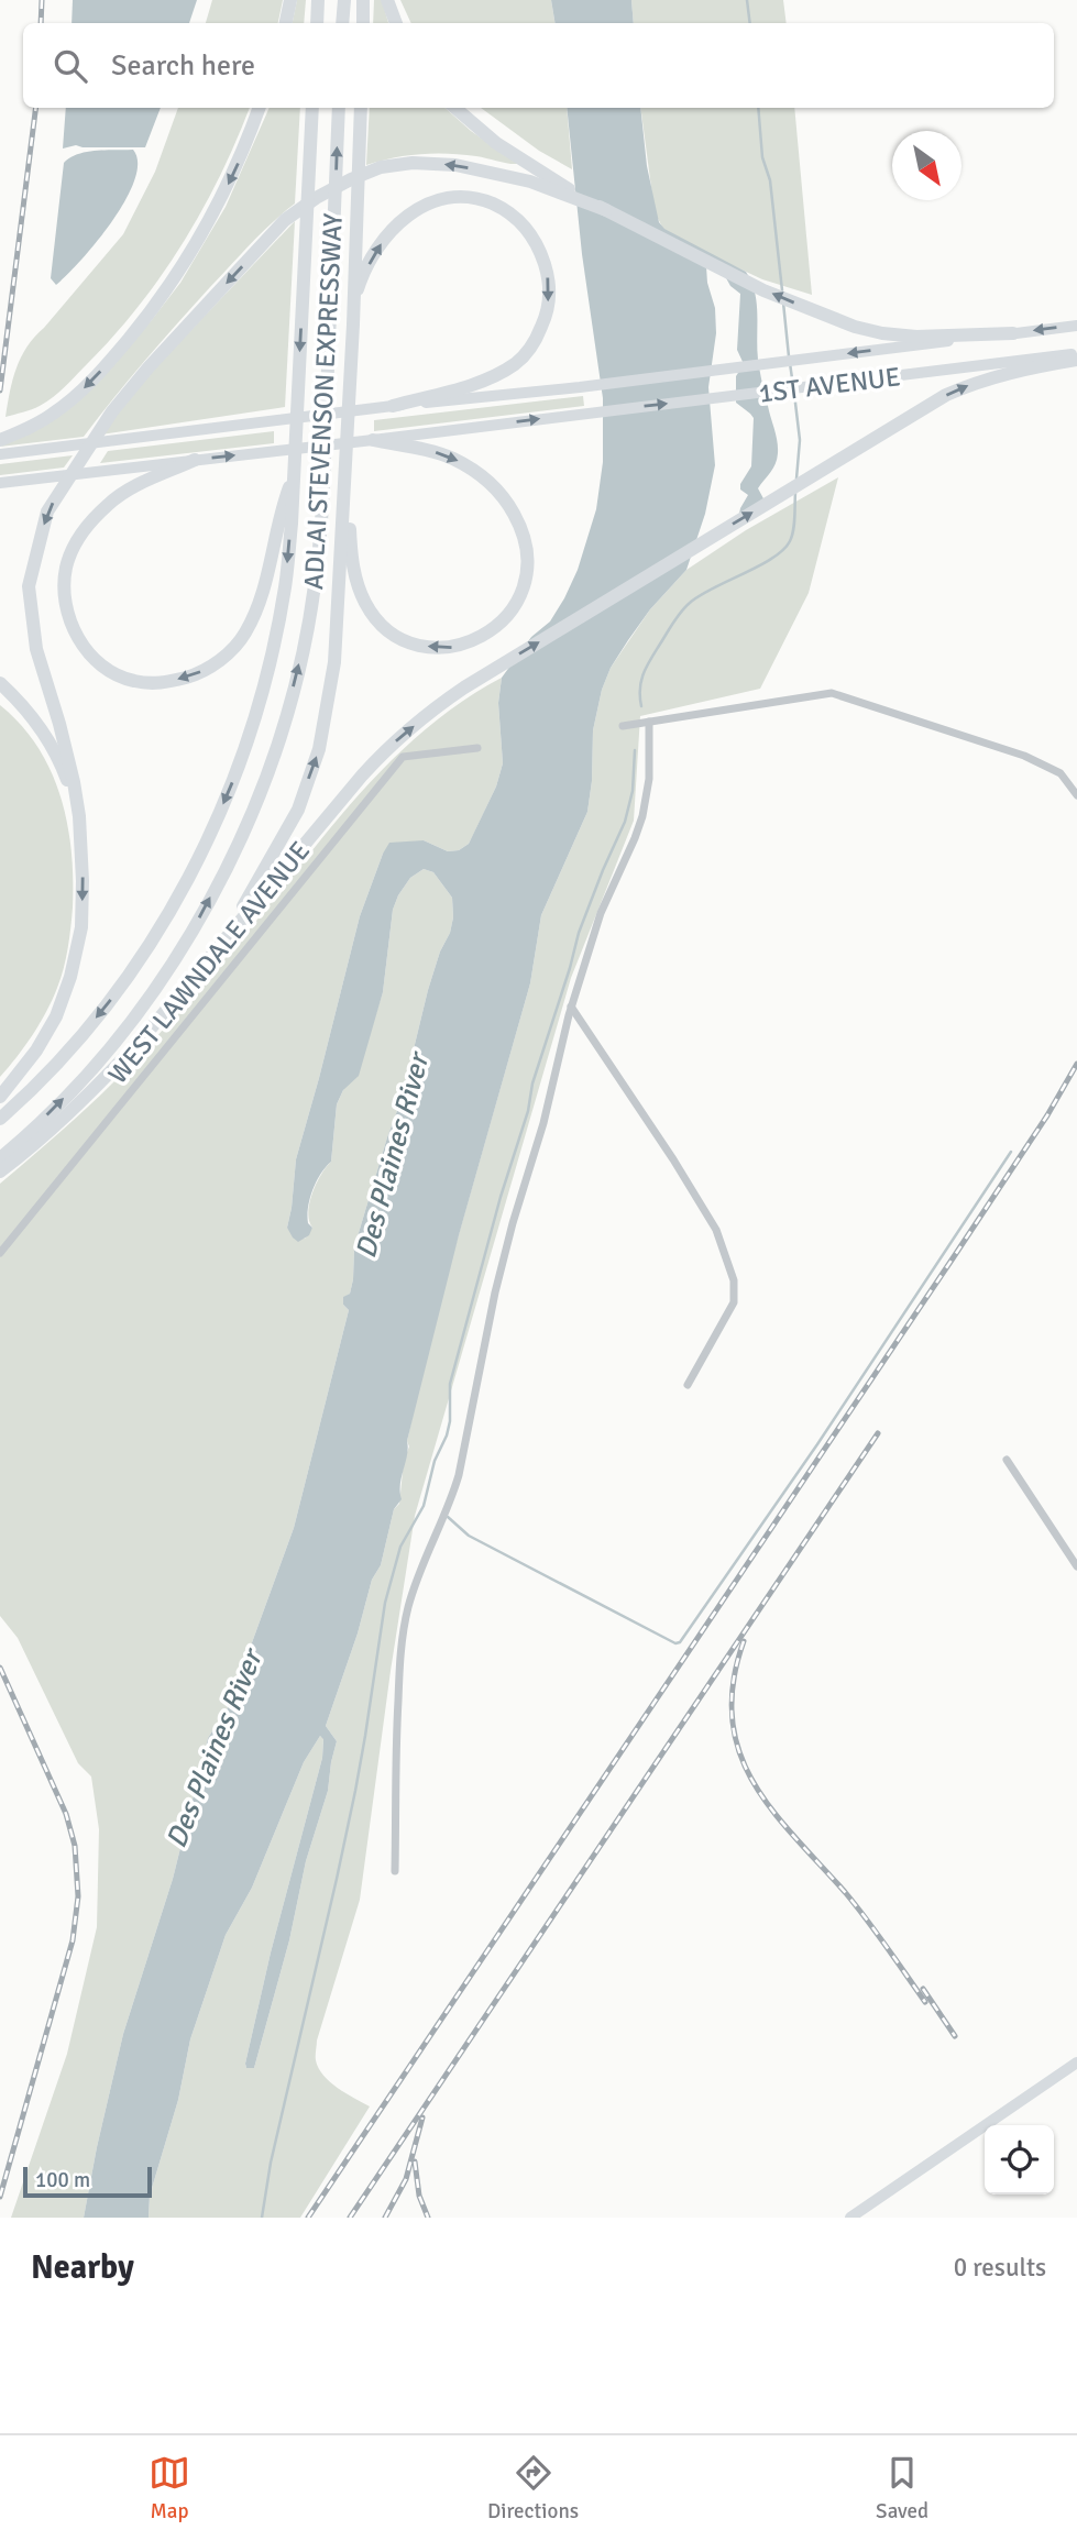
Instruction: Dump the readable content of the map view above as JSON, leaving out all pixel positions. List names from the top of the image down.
{
  "streets": {
    "highway": ["ADLAI STEVENSON EXPRESSWAY"],
    "main road": ["1ST AVENUE"],
    "street": ["WEST LAWNDALE AVENUE"]
  },
  "water": ["Des Plaines River"],
  "scale_bar": "100 m",
  "north": "bottom right",
  "page": {
    "search": "Search here",
    "scale": "100 m",
    "heading": ["Nearby", "0 results"],
    "nav": ["Map", "Directions", "Saved"]
  }
}
